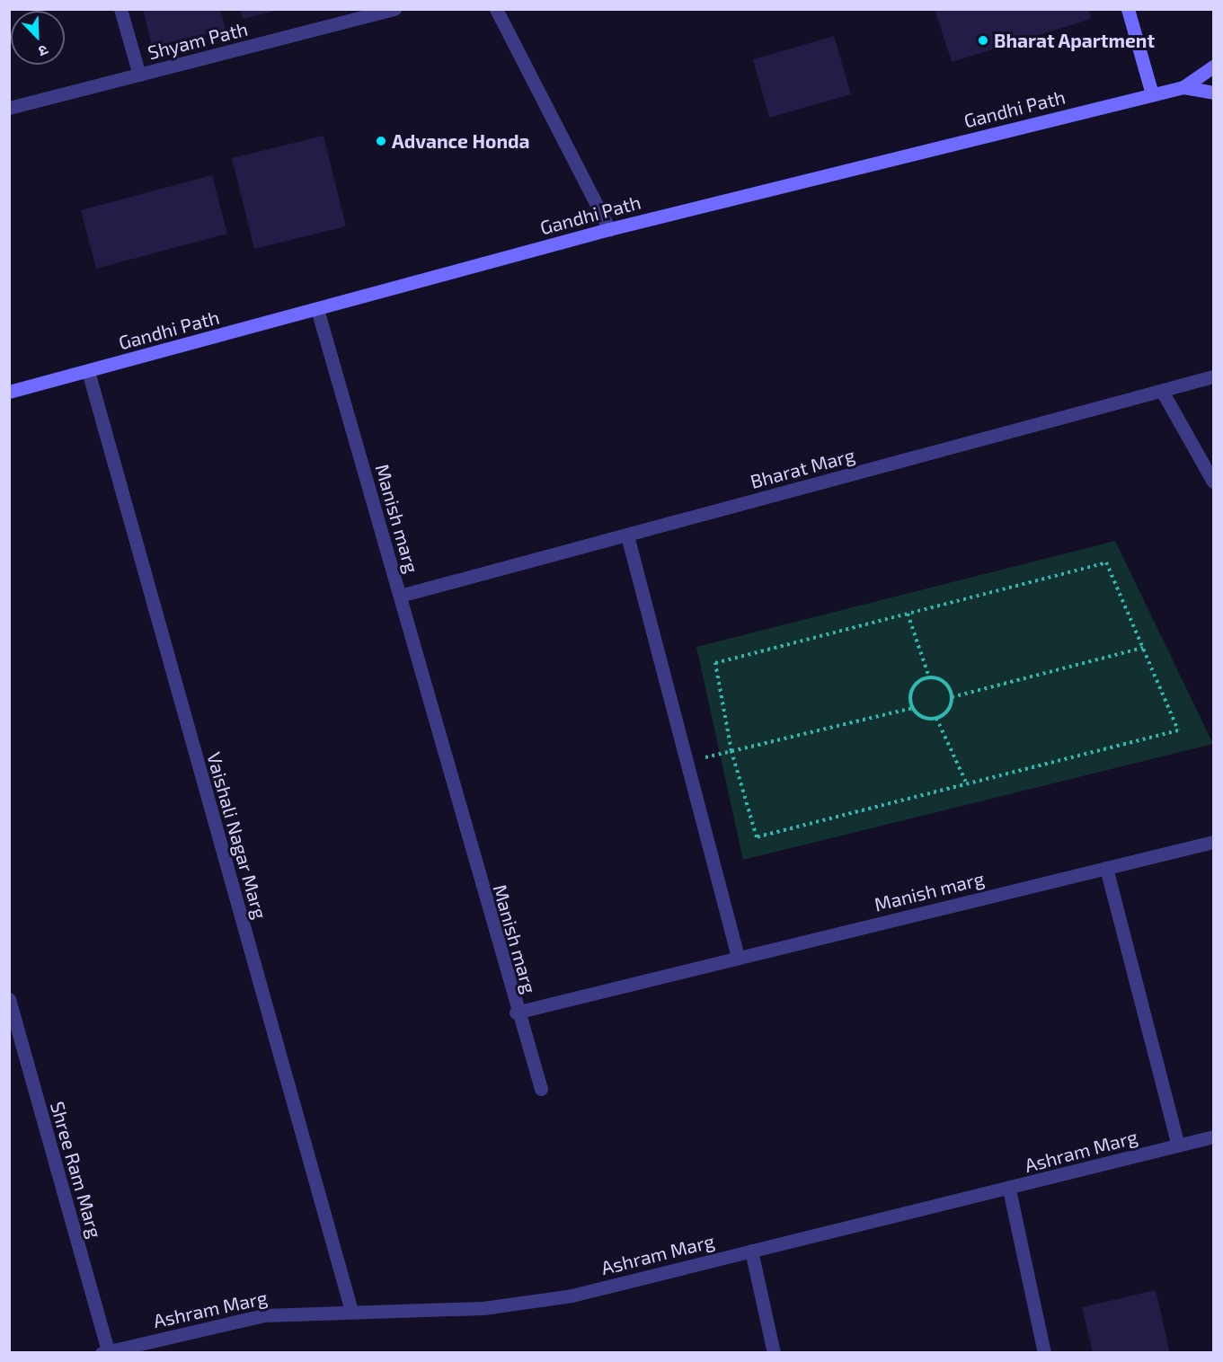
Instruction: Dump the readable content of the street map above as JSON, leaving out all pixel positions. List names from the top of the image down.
{
  "streets": {
    "street": [
      "Shyam Path",
      "Gandhi Path",
      "Bharat Marg",
      "Manish marg",
      "Vaishali Nagar Marg",
      "Ashram Marg",
      "Shree Ram Marg"
    ]
  },
  "crossings": [
    ["Gandhi Path", "Manish marg"],
    ["Gandhi Path", "Vaishali Nagar Marg"],
    ["Bharat Marg", "Manish marg"],
    ["Vaishali Nagar Marg", "Ashram Marg"],
    ["Ashram Marg", "Shree Ram Marg"]
  ],
  "places": ["Bharat Apartment", "Advance Honda"],
  "north": "bottom right"
}
